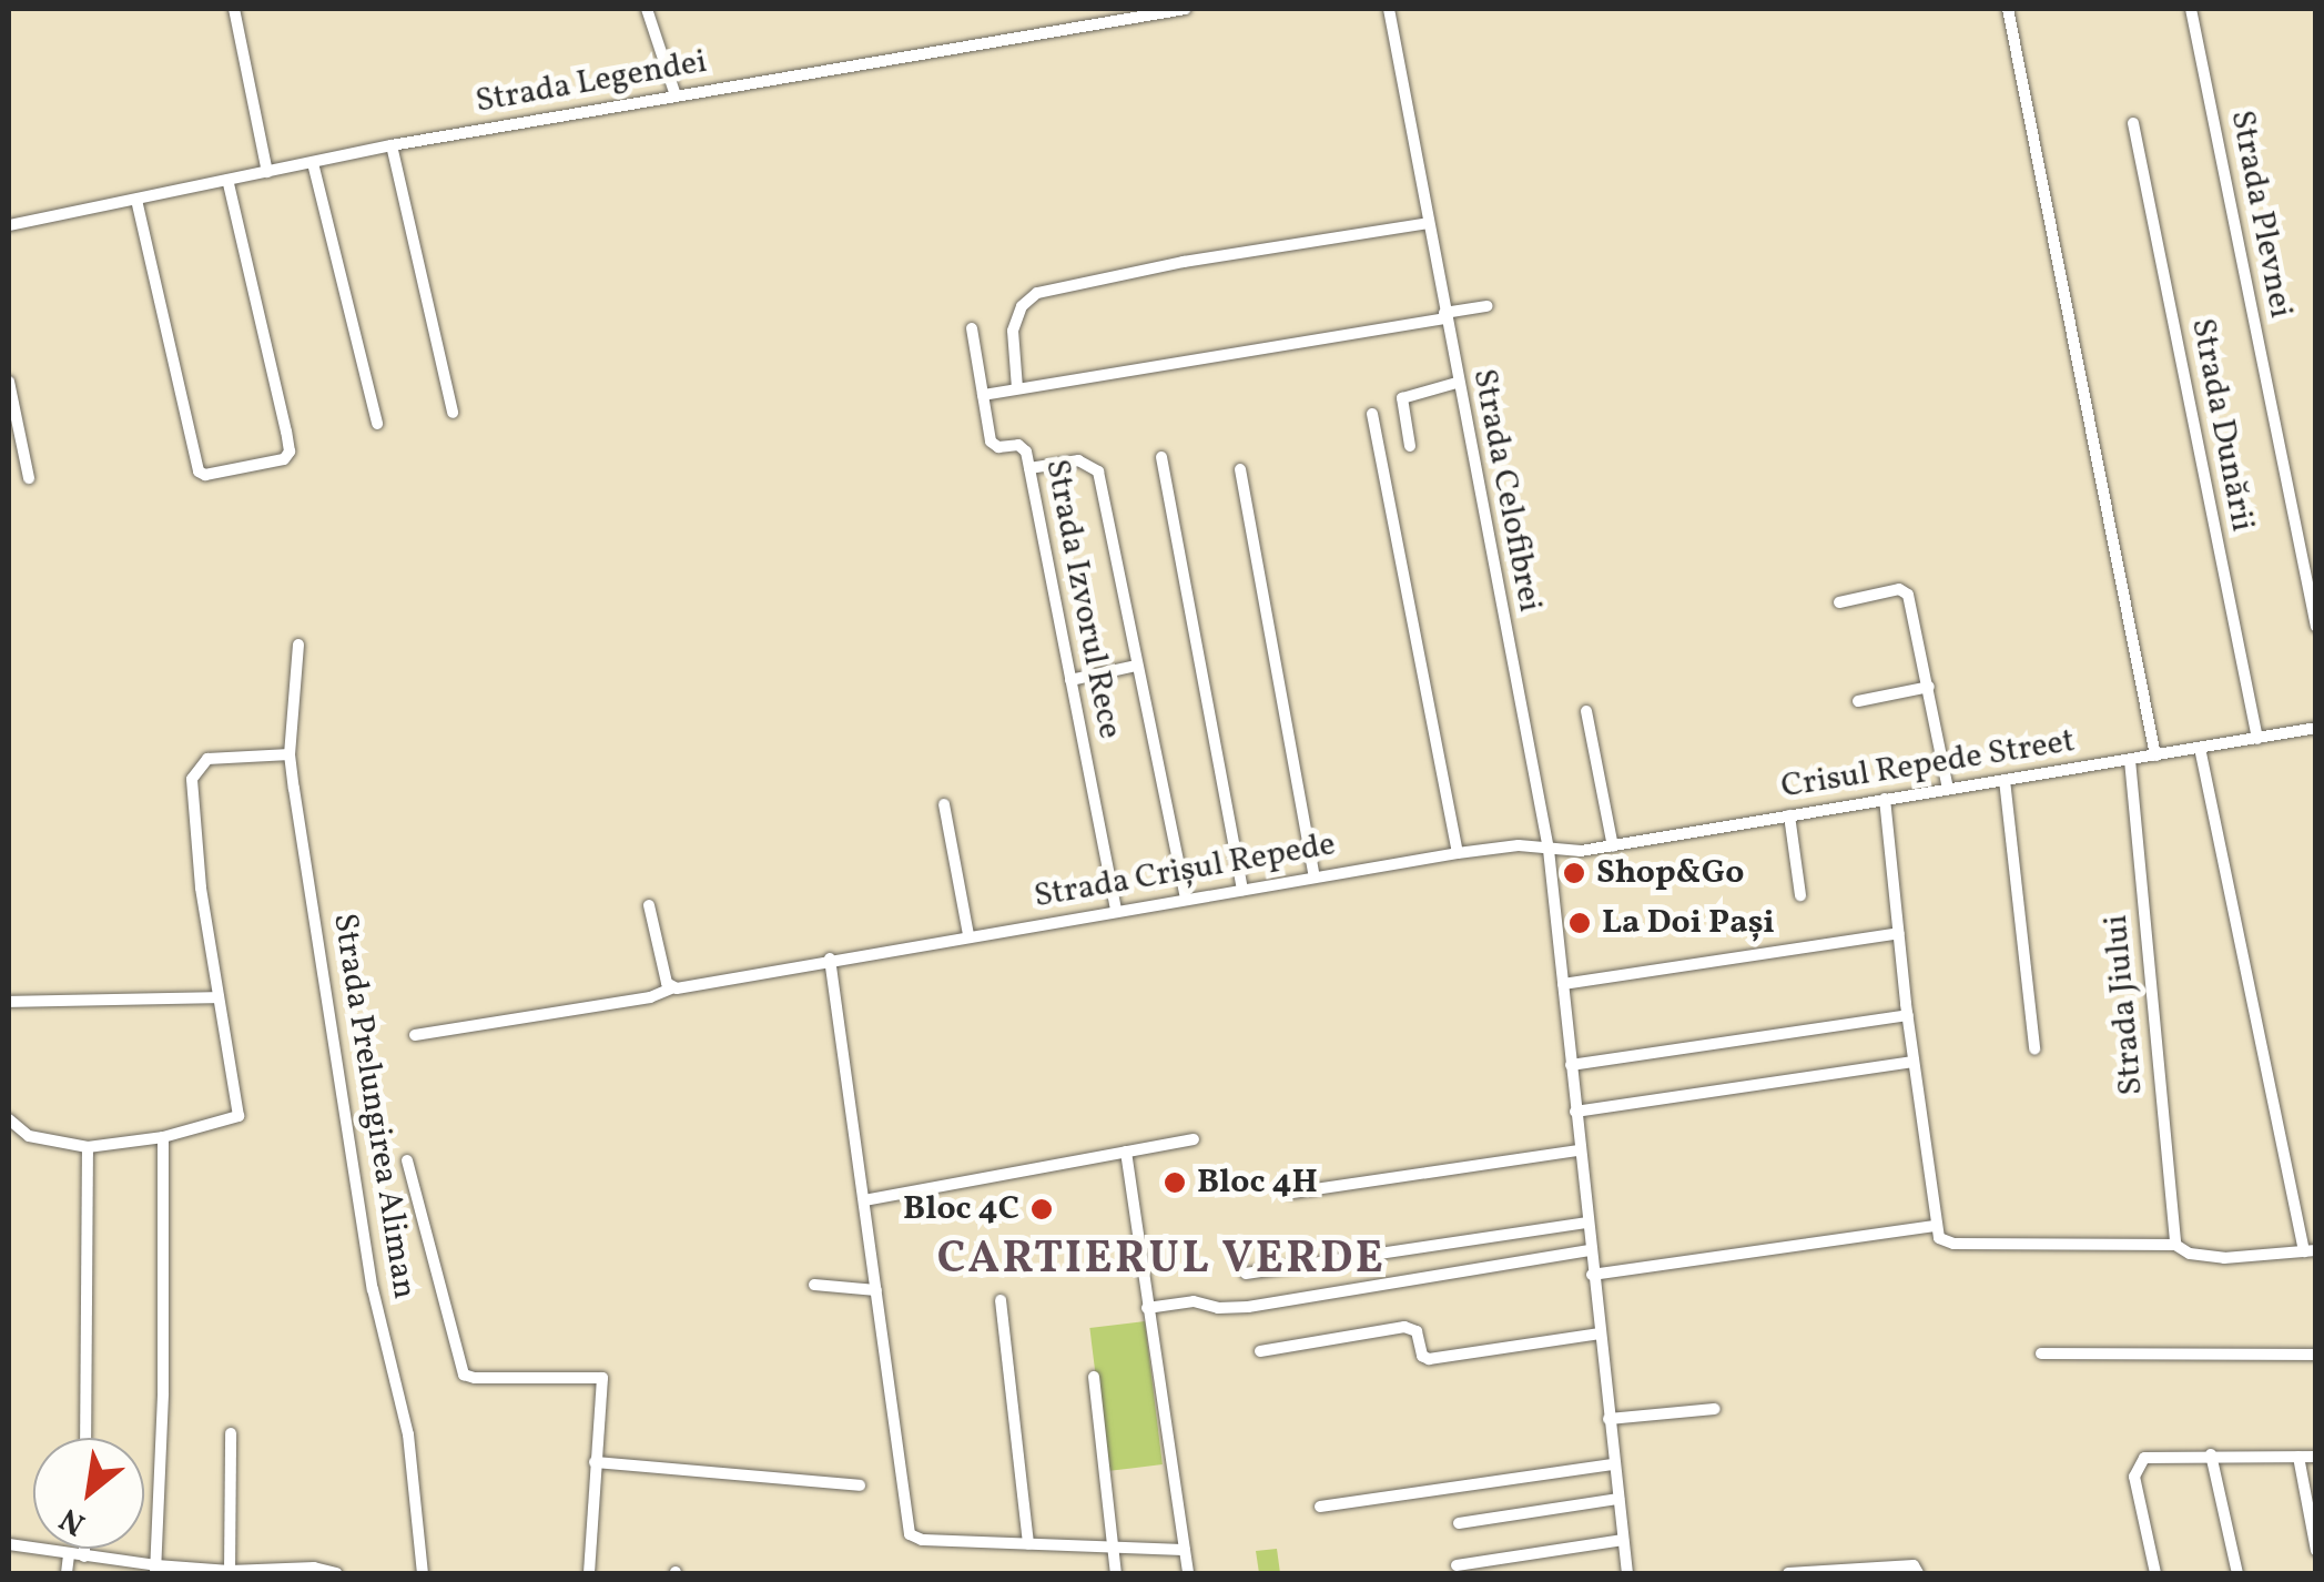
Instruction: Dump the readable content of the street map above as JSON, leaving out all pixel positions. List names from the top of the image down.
{
  "streets": {
    "street": [
      "Strada Legendei",
      "Strada Plevnei",
      "Strada Dunării",
      "Strada Celofibrei",
      "Strada Izvorul Rece",
      "Crisul Repede Street",
      "Strada Crișul Repede",
      "Strada Jiului",
      "Strada Prelungirea Aliman"
    ]
  },
  "crossings": [
    ["Strada Dunării", "Crisul Repede Street"],
    ["Strada Celofibrei", "Crisul Repede Street"],
    ["Strada Celofibrei", "Strada Crișul Repede"],
    ["Strada Izvorul Rece", "Strada Crișul Repede"],
    ["Crisul Repede Street", "Strada Crișul Repede"],
    ["Crisul Repede Street", "Strada Jiului"]
  ],
  "districts": ["CARTIERUL VERDE"],
  "places": [
    "Shop&Go",
    "La Doi Pași",
    "Bloc 4H",
    "Bloc 4C"
  ],
  "north": "bottom left"
}
